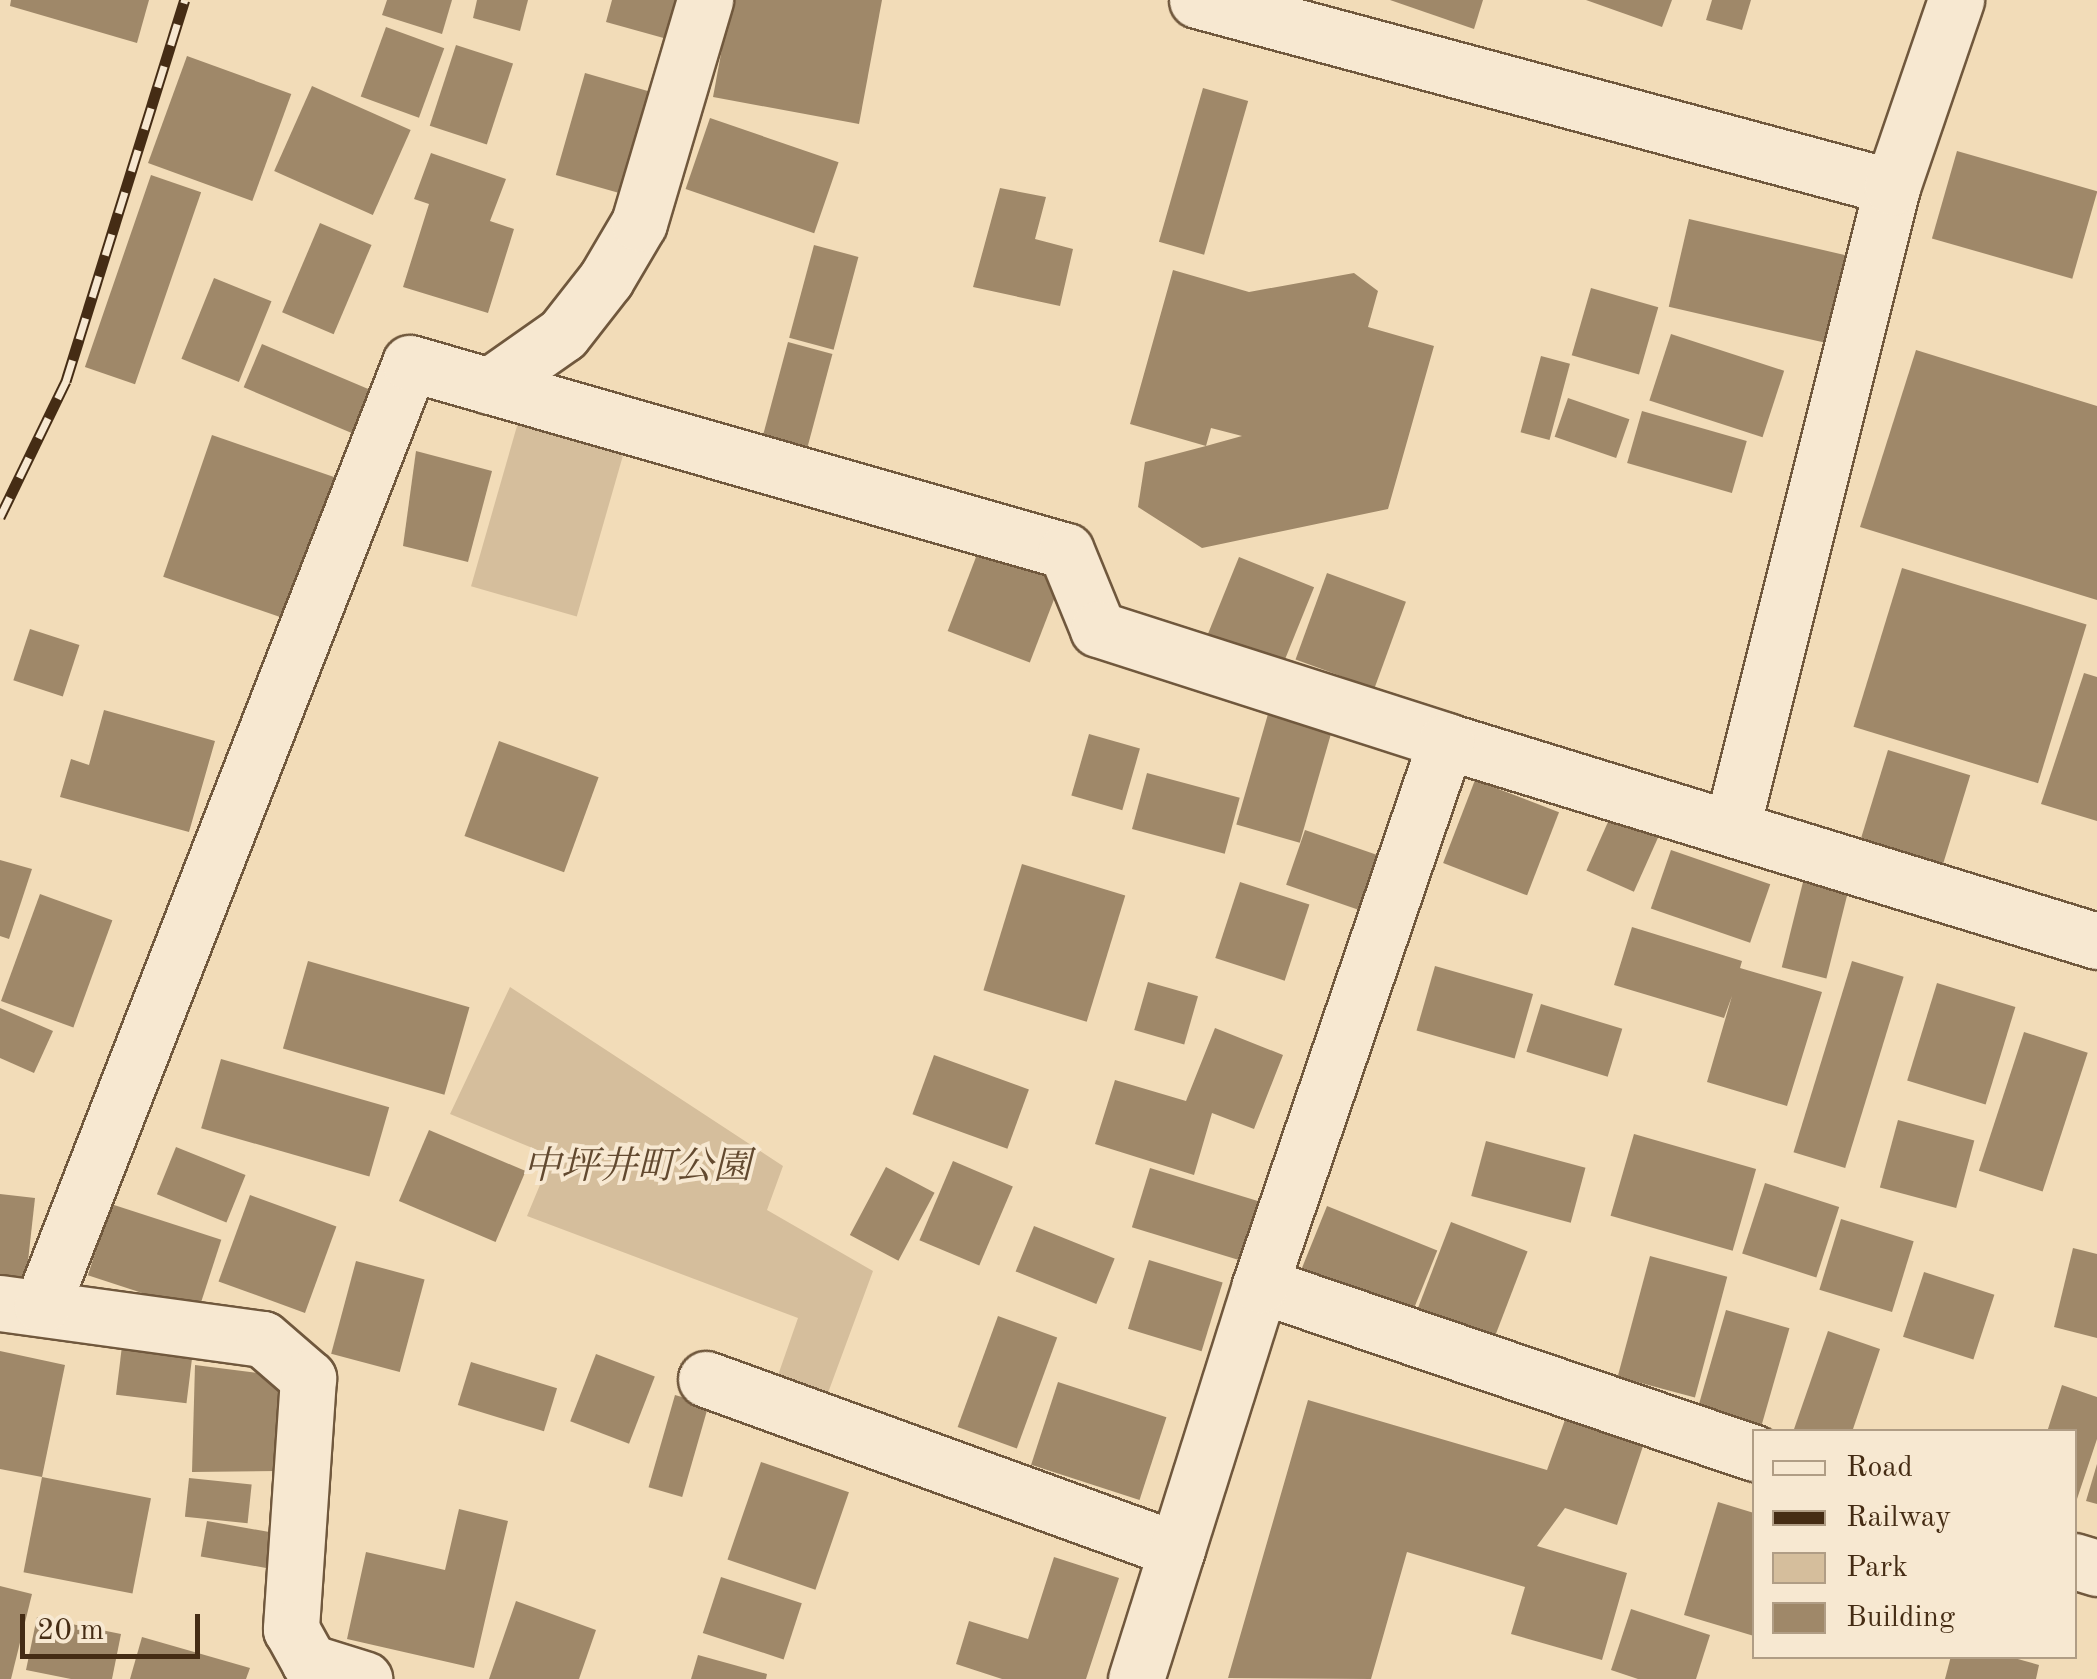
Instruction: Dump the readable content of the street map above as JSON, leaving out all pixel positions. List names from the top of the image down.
{
  "parks": ["中坪井町公園"],
  "legend": [
    "Road",
    "Railway",
    "Park",
    "Building"
  ],
  "scale_bar": "20 m"
}
